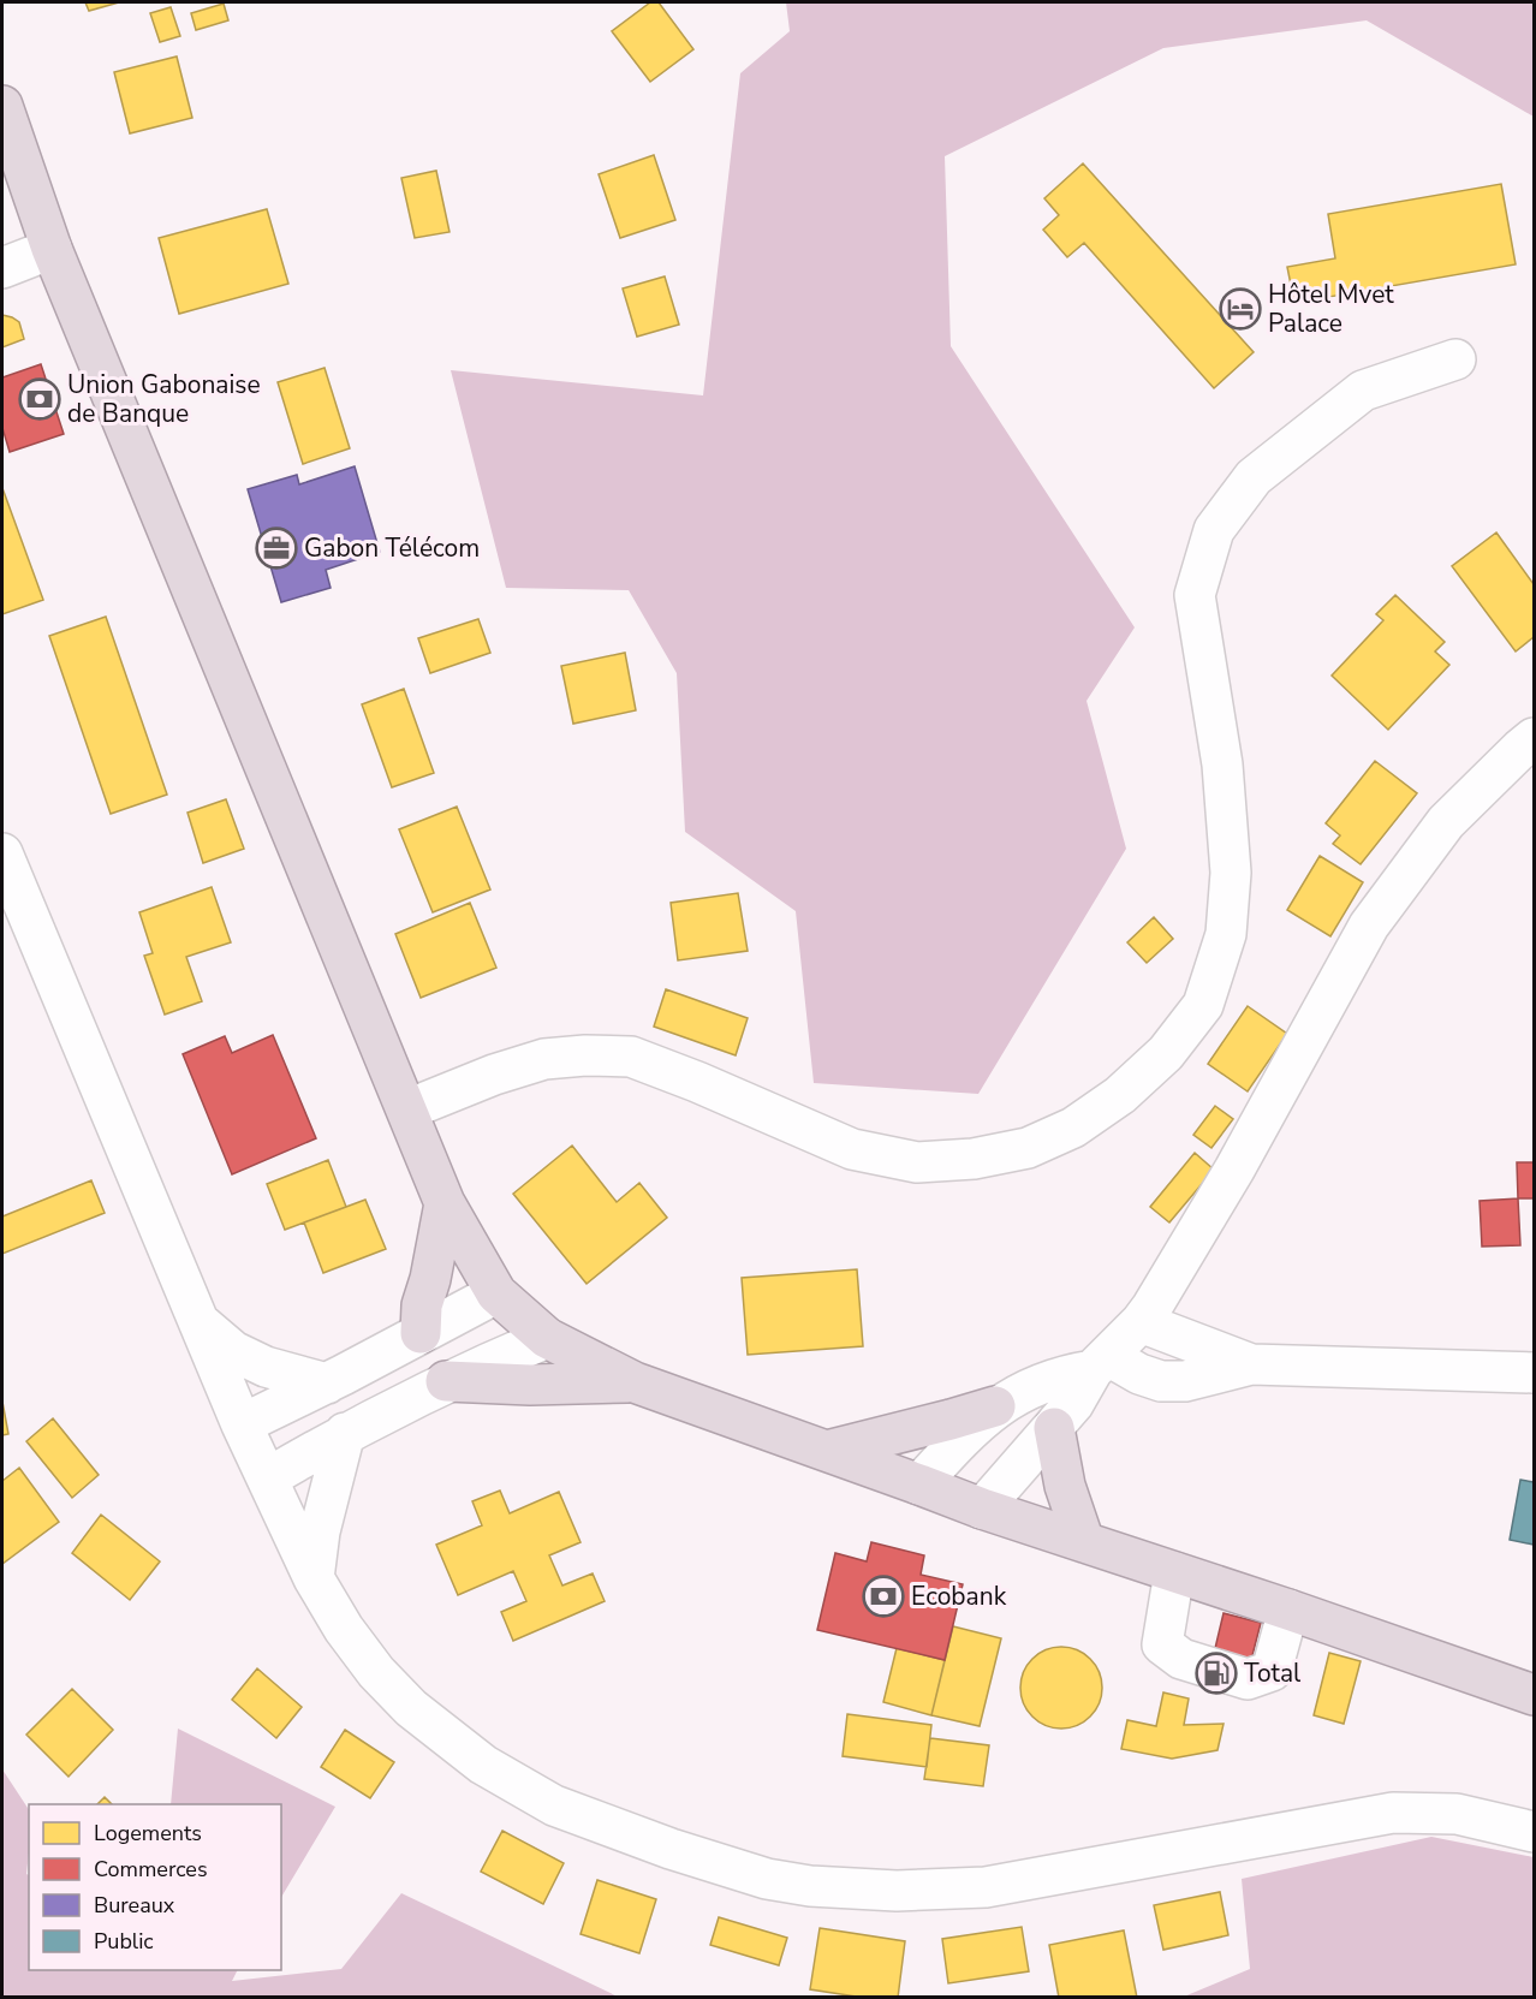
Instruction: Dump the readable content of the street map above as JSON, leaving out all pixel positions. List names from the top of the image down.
{
  "places": {
    "hotel": ["Hôtel Mvet Palace"],
    "bank": ["Union Gabonaise de Banque", "Ecobank"],
    "office": ["Gabon Télécom"],
    "fuel station": ["Total"]
  },
  "legend": [
    "Logements",
    "Commerces",
    "Bureaux",
    "Public"
  ]
}
